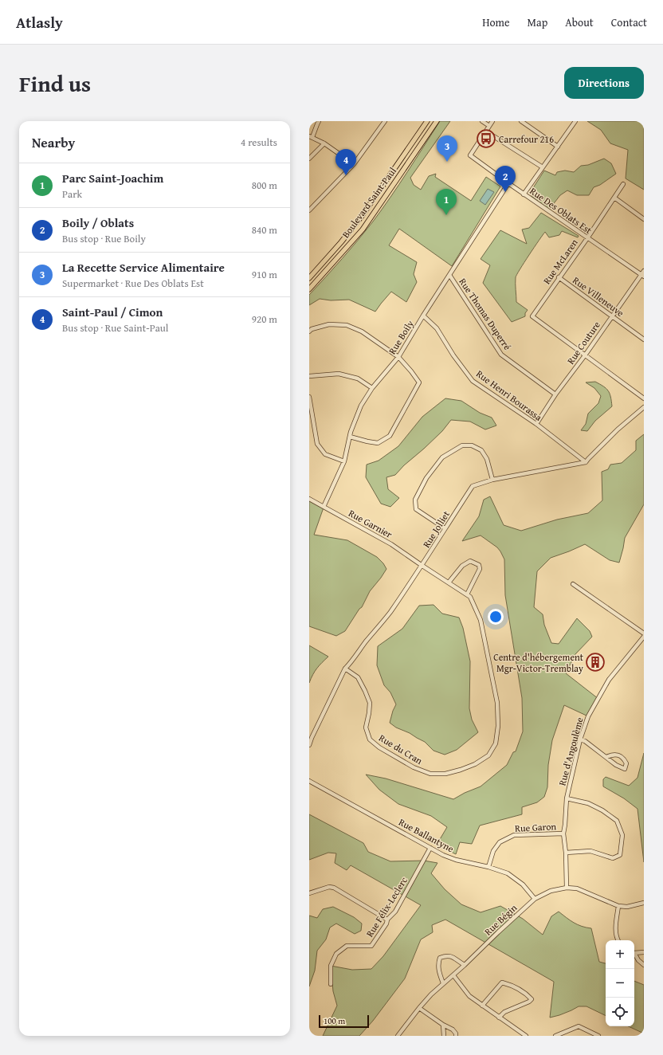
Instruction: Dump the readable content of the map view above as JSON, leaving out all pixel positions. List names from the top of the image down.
{
  "streets": {
    "main road": ["Boulevard Saint-Paul"],
    "street": [
      "Rue Des Oblats Est",
      "Rue McLaren",
      "Rue Villeneuve",
      "Rue Thomas Duperré",
      "Rue Boily",
      "Rue Couture",
      "Rue Henri Bourassa",
      "Rue Garnier",
      "Rue Jolliet",
      "Rue du Cran",
      "Rue d'Angoulème",
      "Rue Garon",
      "Rue Ballantyne",
      "Rue Félix-Leclerc",
      "Rue Bégin"
    ]
  },
  "crossings": [
    ["Rue Des Oblats Est", "Rue McLaren"],
    ["Rue Des Oblats Est", "Rue Boily"],
    ["Rue Des Oblats Est", "Rue Couture"],
    ["Rue McLaren", "Rue Villeneuve"],
    ["Rue McLaren", "Rue Couture"],
    ["Rue Villeneuve", "Rue Couture"],
    ["Rue Thomas Duperré", "Rue Boily"],
    ["Rue Thomas Duperré", "Rue Couture"],
    ["Rue Boily", "Rue Henri Bourassa"],
    ["Rue Boily", "Rue Garnier"],
    ["Rue Couture", "Rue Henri Bourassa"],
    ["Rue Henri Bourassa", "Rue Jolliet"],
    ["Rue Garnier", "Rue Jolliet"],
    ["Rue Garnier", "Rue du Cran"],
    ["Rue Jolliet", "Rue du Cran"],
    ["Rue d'Angoulème", "Rue Garon"],
    ["Rue d'Angoulème", "Rue Bégin"],
    ["Rue Garon", "Rue Ballantyne"],
    ["Rue Ballantyne", "Rue Félix-Leclerc"],
    ["Rue Ballantyne", "Rue Bégin"]
  ],
  "places": {
    "bus stop": ["Carrefour 216"],
    "building": ["Centre d'hébergement Mgr-Victor-Tremblay"]
  },
  "scale_bar": "100 m",
  "page": {
    "header": "Atlasly",
    "nav": [
      "Home",
      "Map",
      "About",
      "Contact"
    ],
    "title": "Find us",
    "buttons": "Directions",
    "heading": ["Nearby", "4 results"],
    "pins": [
      "3",
      "4",
      "2",
      "1"
    ],
    "list": [
      {
        "mark": "1",
        "name": "Parc Saint-Joachim",
        "note": "Park",
        "value": "800 m"
      },
      {
        "mark": "2",
        "name": "Boily / Oblats",
        "note": "Bus stop · Rue Boily",
        "value": "840 m"
      },
      {
        "mark": "3",
        "name": "La Recette Service Alimentaire",
        "note": "Supermarket · Rue Des Oblats Est",
        "value": "910 m"
      },
      {
        "mark": "4",
        "name": "Saint-Paul / Cimon",
        "note": "Bus stop · Rue Saint-Paul",
        "value": "920 m"
      }
    ],
    "map_buttons": ["+", "−"],
    "scale": "100 m"
  }
}
